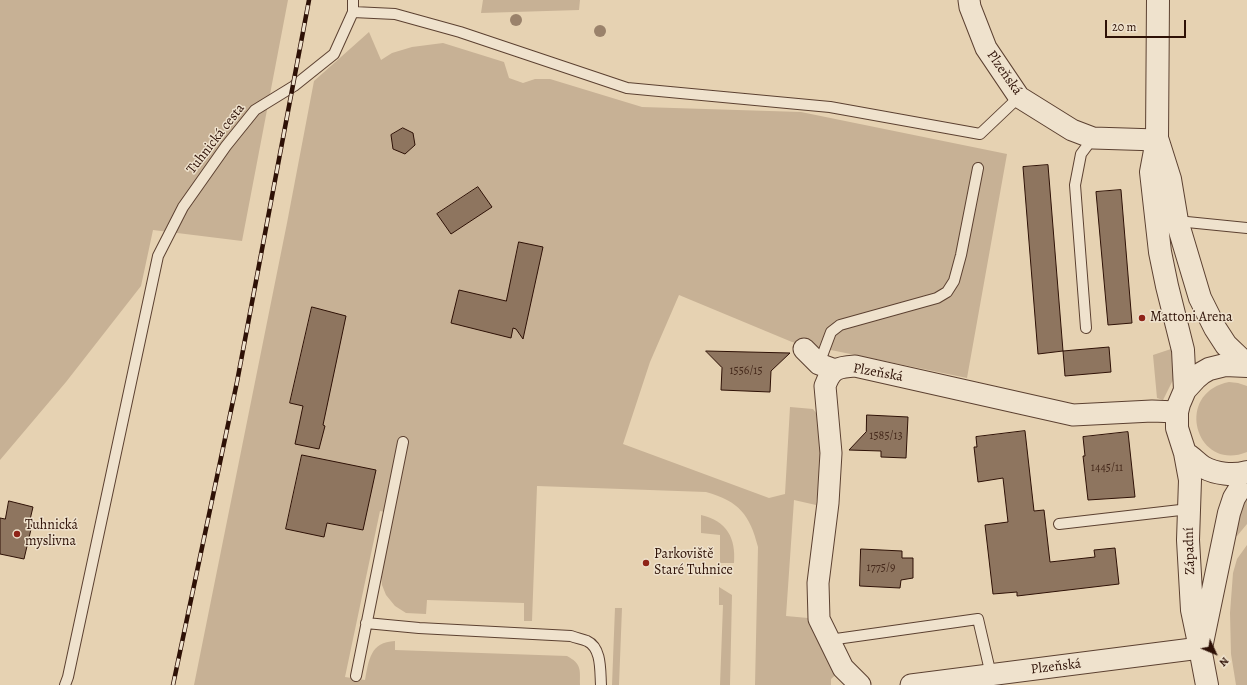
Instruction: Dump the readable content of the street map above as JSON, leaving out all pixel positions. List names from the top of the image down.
{
  "streets": {
    "street": ["Plzeňská", "Západní"],
    "lane": ["Tuhnická cesta"]
  },
  "crossings": [
    ["Plzeňská", "Západní"]
  ],
  "places": ["Mattoni Arena", "Tuhnická myslivna", "Parkoviště Staré Tuhnice"],
  "house_numbers": [
    "1556/15",
    "1585/13",
    "1445/11",
    "1775/9"
  ],
  "scale_bar": "20 m",
  "north": "bottom right"
}
